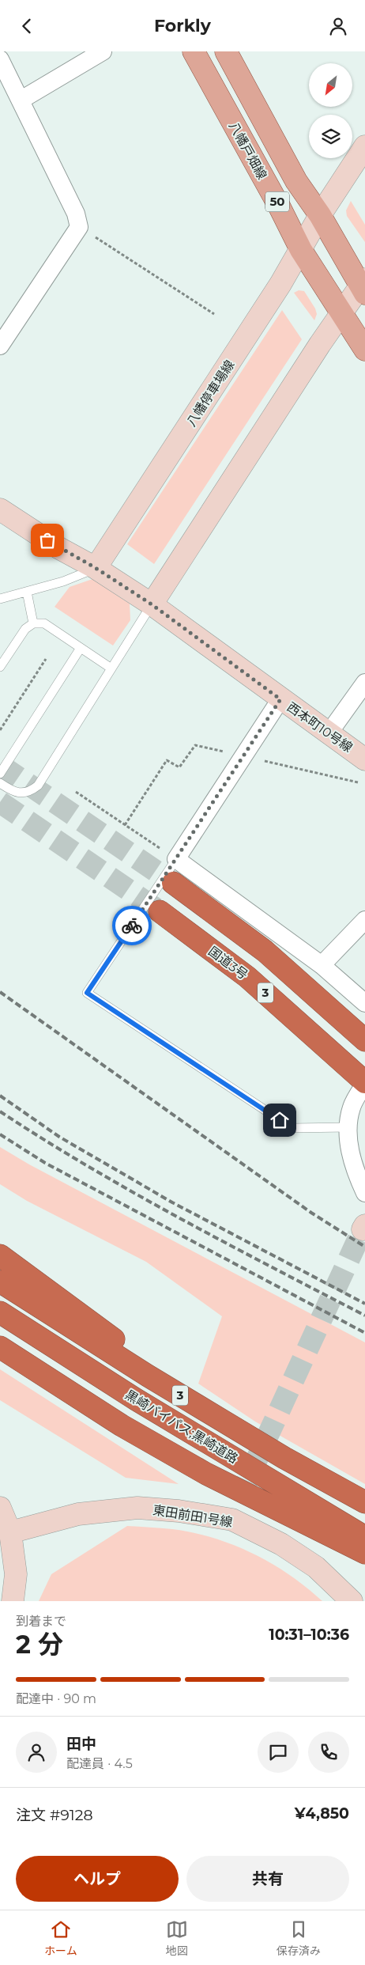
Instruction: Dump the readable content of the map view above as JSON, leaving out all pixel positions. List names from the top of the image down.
{
  "streets": {
    "highway": ["国道3号", "3", "黒崎バイパス;黒崎道路"],
    "main road": ["八幡戸畑線", "50"],
    "street": ["八幡停車場線", "西本町10号線", "東田前田1号線"]
  },
  "crossings": [
    ["八幡戸畑線", "八幡停車場線"],
    ["50", "八幡停車場線"],
    ["八幡停車場線", "西本町10号線"]
  ],
  "north": "bottom left",
  "page": {
    "header": "Forkly",
    "heading": ["2 分", "到着まで", "10:31–10:36"],
    "panel": [
      "田中",
      "配達員 · 4.5",
      "注文 #9128",
      "¥4,850"
    ],
    "bar": "配達中 · 90 m",
    "buttons": ["ヘルプ", "共有"],
    "tabs": ["ホーム", "地図", "保存済み"]
  }
}
